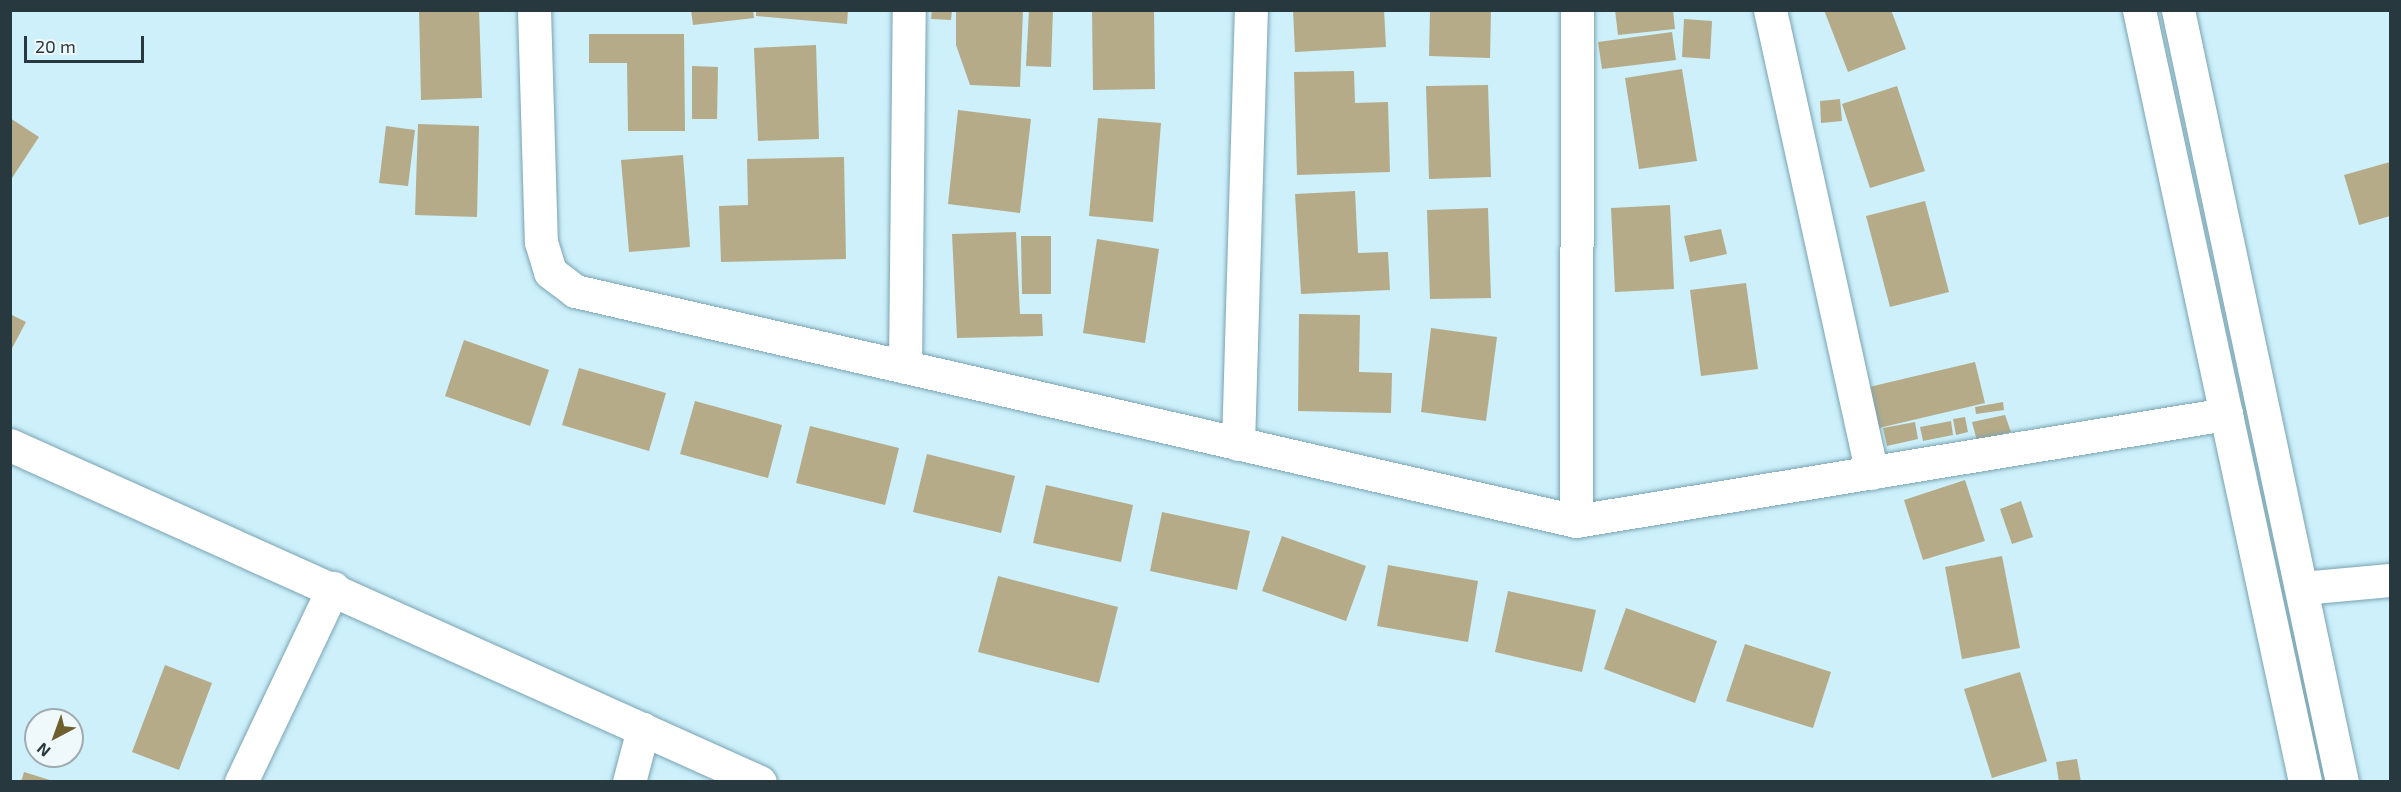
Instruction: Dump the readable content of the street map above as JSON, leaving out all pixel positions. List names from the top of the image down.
{
  "scale_bar": "20 m",
  "north": "bottom left"
}
